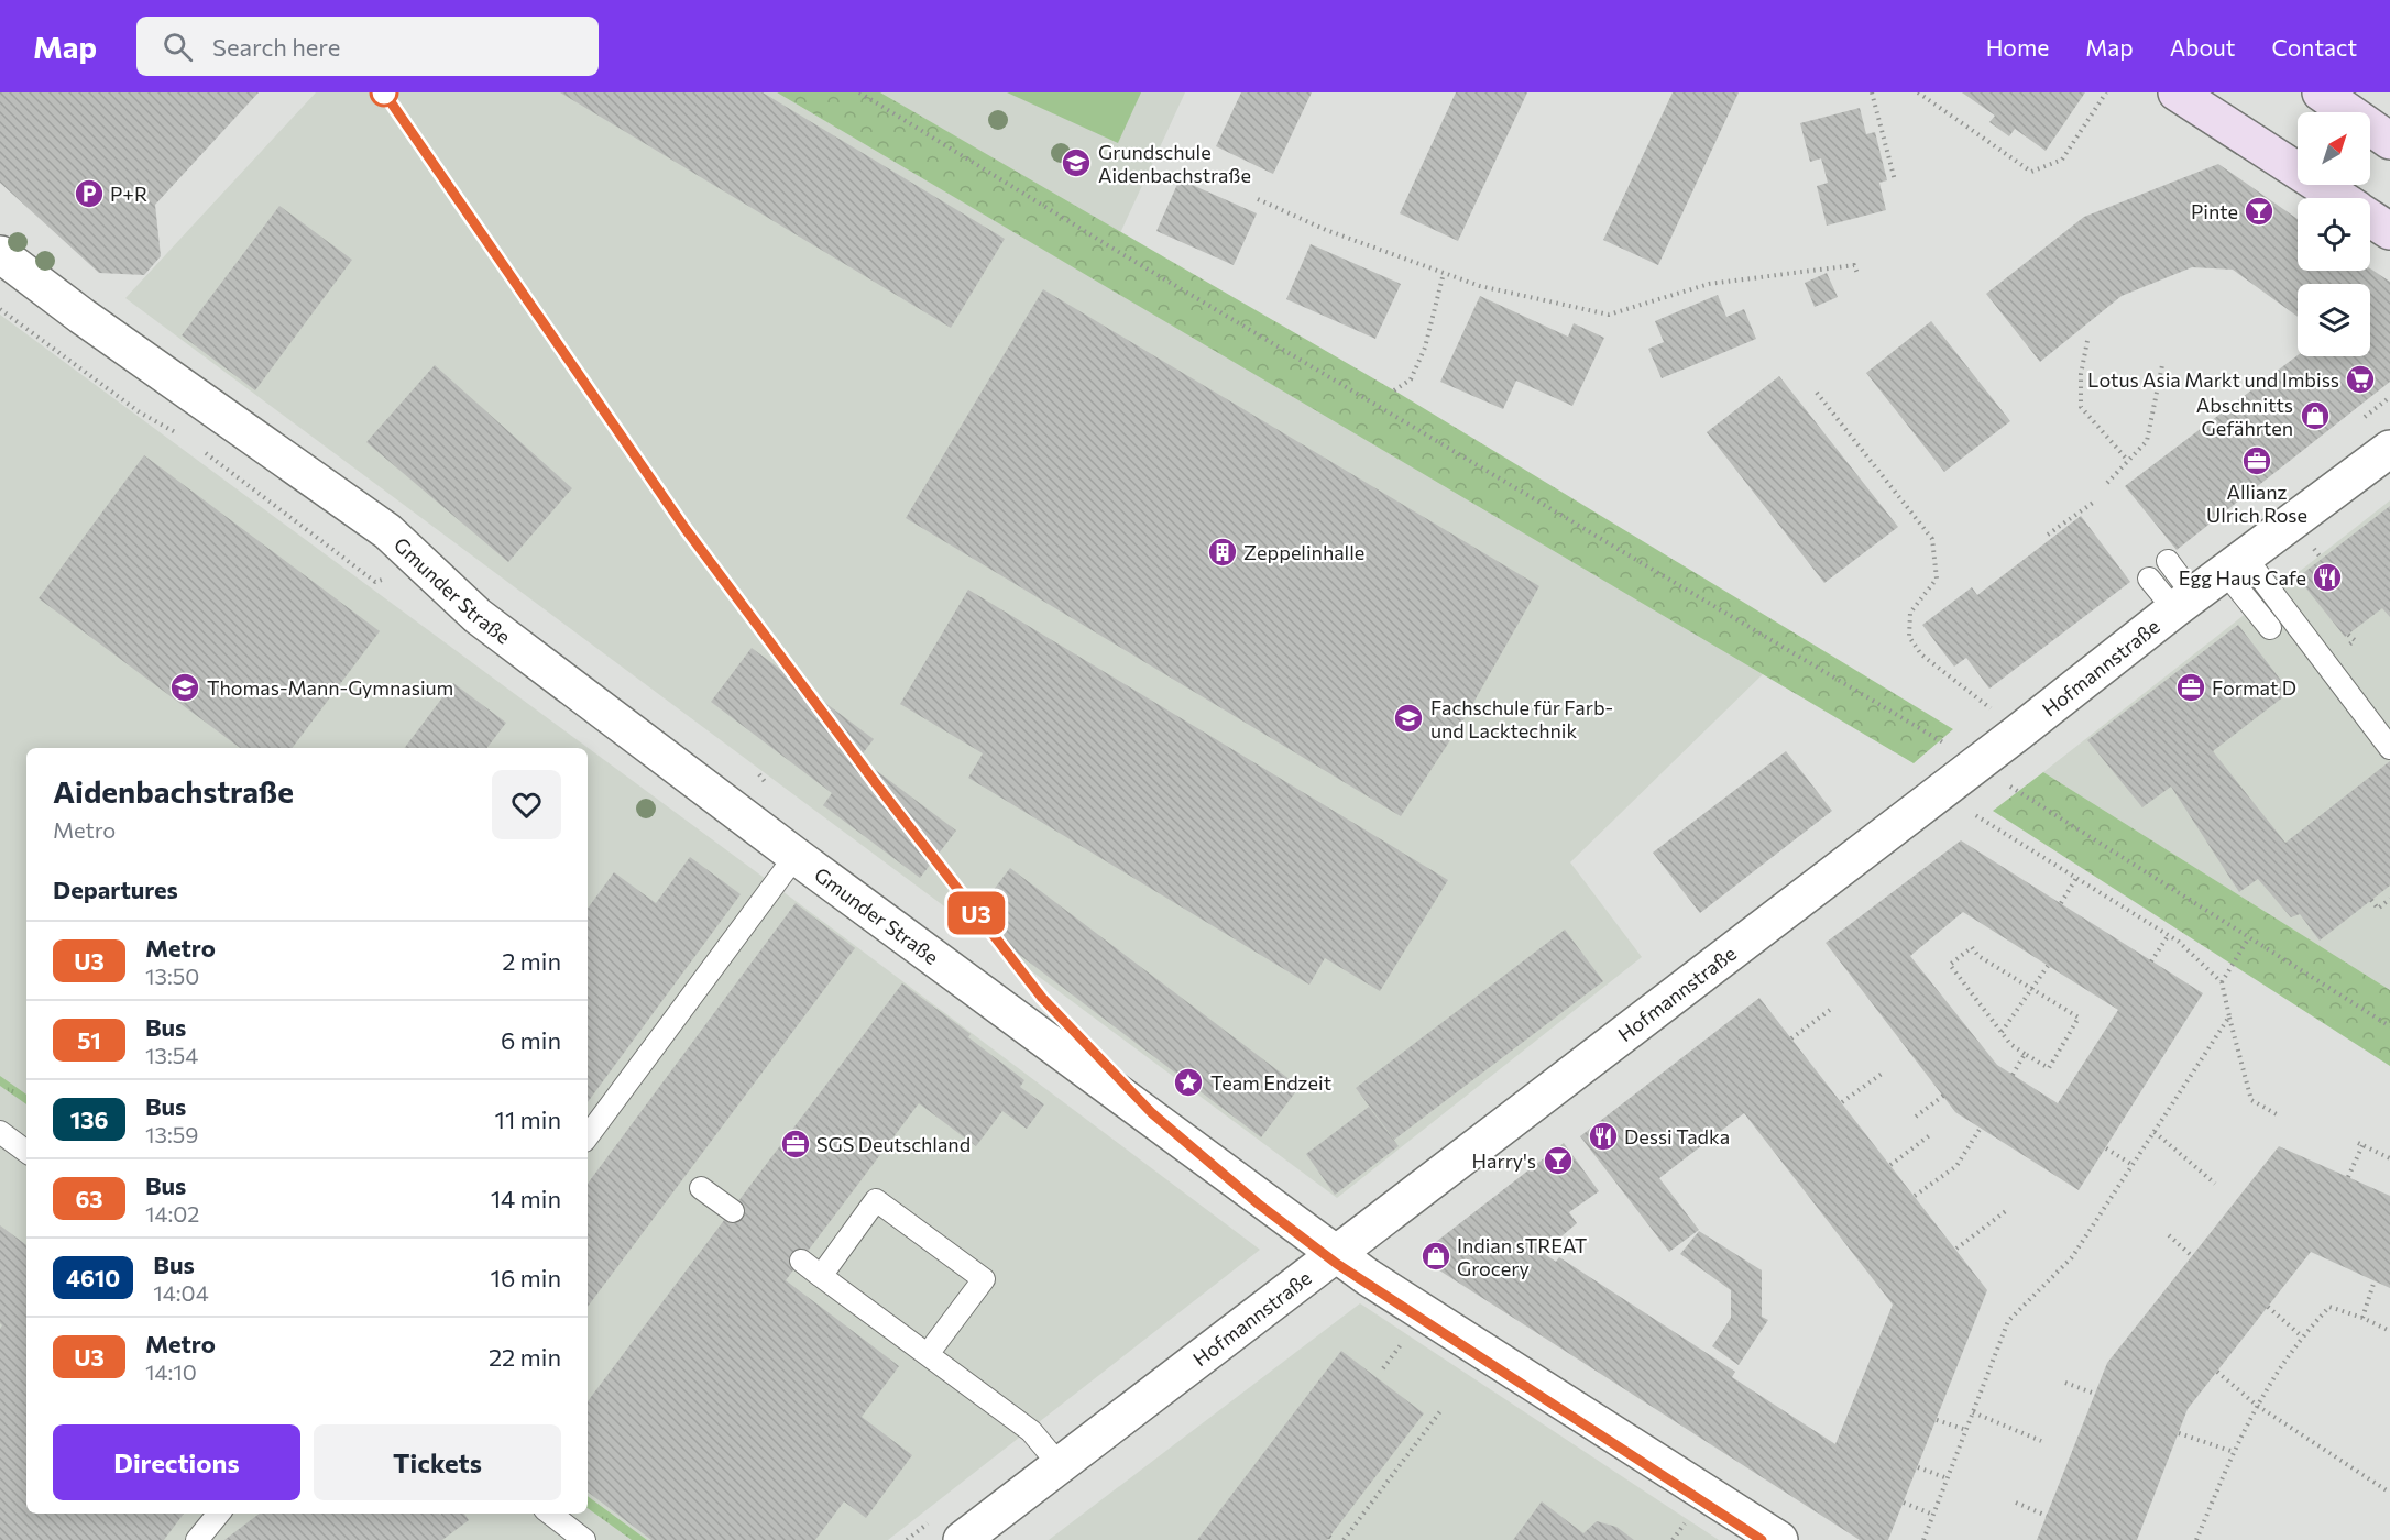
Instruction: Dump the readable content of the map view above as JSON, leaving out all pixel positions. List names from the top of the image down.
{
  "streets": {
    "street": ["Gmunder Straße", "Hofmannstraße"]
  },
  "crossings": [
    ["Gmunder Straße", "Hofmannstraße"]
  ],
  "places": {
    "school or university": ["Grundschule Aidenbachstraße", "Thomas-Mann-Gymnasium", "Fachschule für Farb- und Lacktechnik"],
    "parking": ["P+R"],
    "bar": ["Pinte", "Harry's"],
    "supermarket": ["Lotus Asia Markt und Imbiss"],
    "shop": ["Abschnitts Gefährten", "Indian sTREAT Grocery"],
    "office": ["Allianz Ulrich Rose", "Format D", "SGS Deutschland"],
    "building": ["Zeppelinhalle"],
    "restaurant": ["Egg Haus Cafe", "Dessi Tadka"],
    "place": ["Team Endzeit"]
  },
  "lines": ["metro line U3"],
  "north": "top right",
  "page": {
    "header": "Map",
    "search": "Search here",
    "nav": [
      "Home",
      "Map",
      "About",
      "Contact"
    ],
    "on_map": "U3",
    "heading": [
      ["Aidenbachstraße", "Metro"],
      "Departures"
    ],
    "list": [
      {
        "mark": "U3",
        "name": "Metro",
        "note": "13:50",
        "value": "2 min"
      },
      {
        "mark": "51",
        "name": "Bus",
        "note": "13:54",
        "value": "6 min"
      },
      {
        "mark": "136",
        "name": "Bus",
        "note": "13:59",
        "value": "11 min"
      },
      {
        "mark": "63",
        "name": "Bus",
        "note": "14:02",
        "value": "14 min"
      },
      {
        "mark": "4610",
        "name": "Bus",
        "note": "14:04",
        "value": "16 min"
      },
      {
        "mark": "U3",
        "name": "Metro",
        "note": "14:10",
        "value": "22 min"
      }
    ],
    "buttons": ["Directions", "Tickets"]
  }
}
